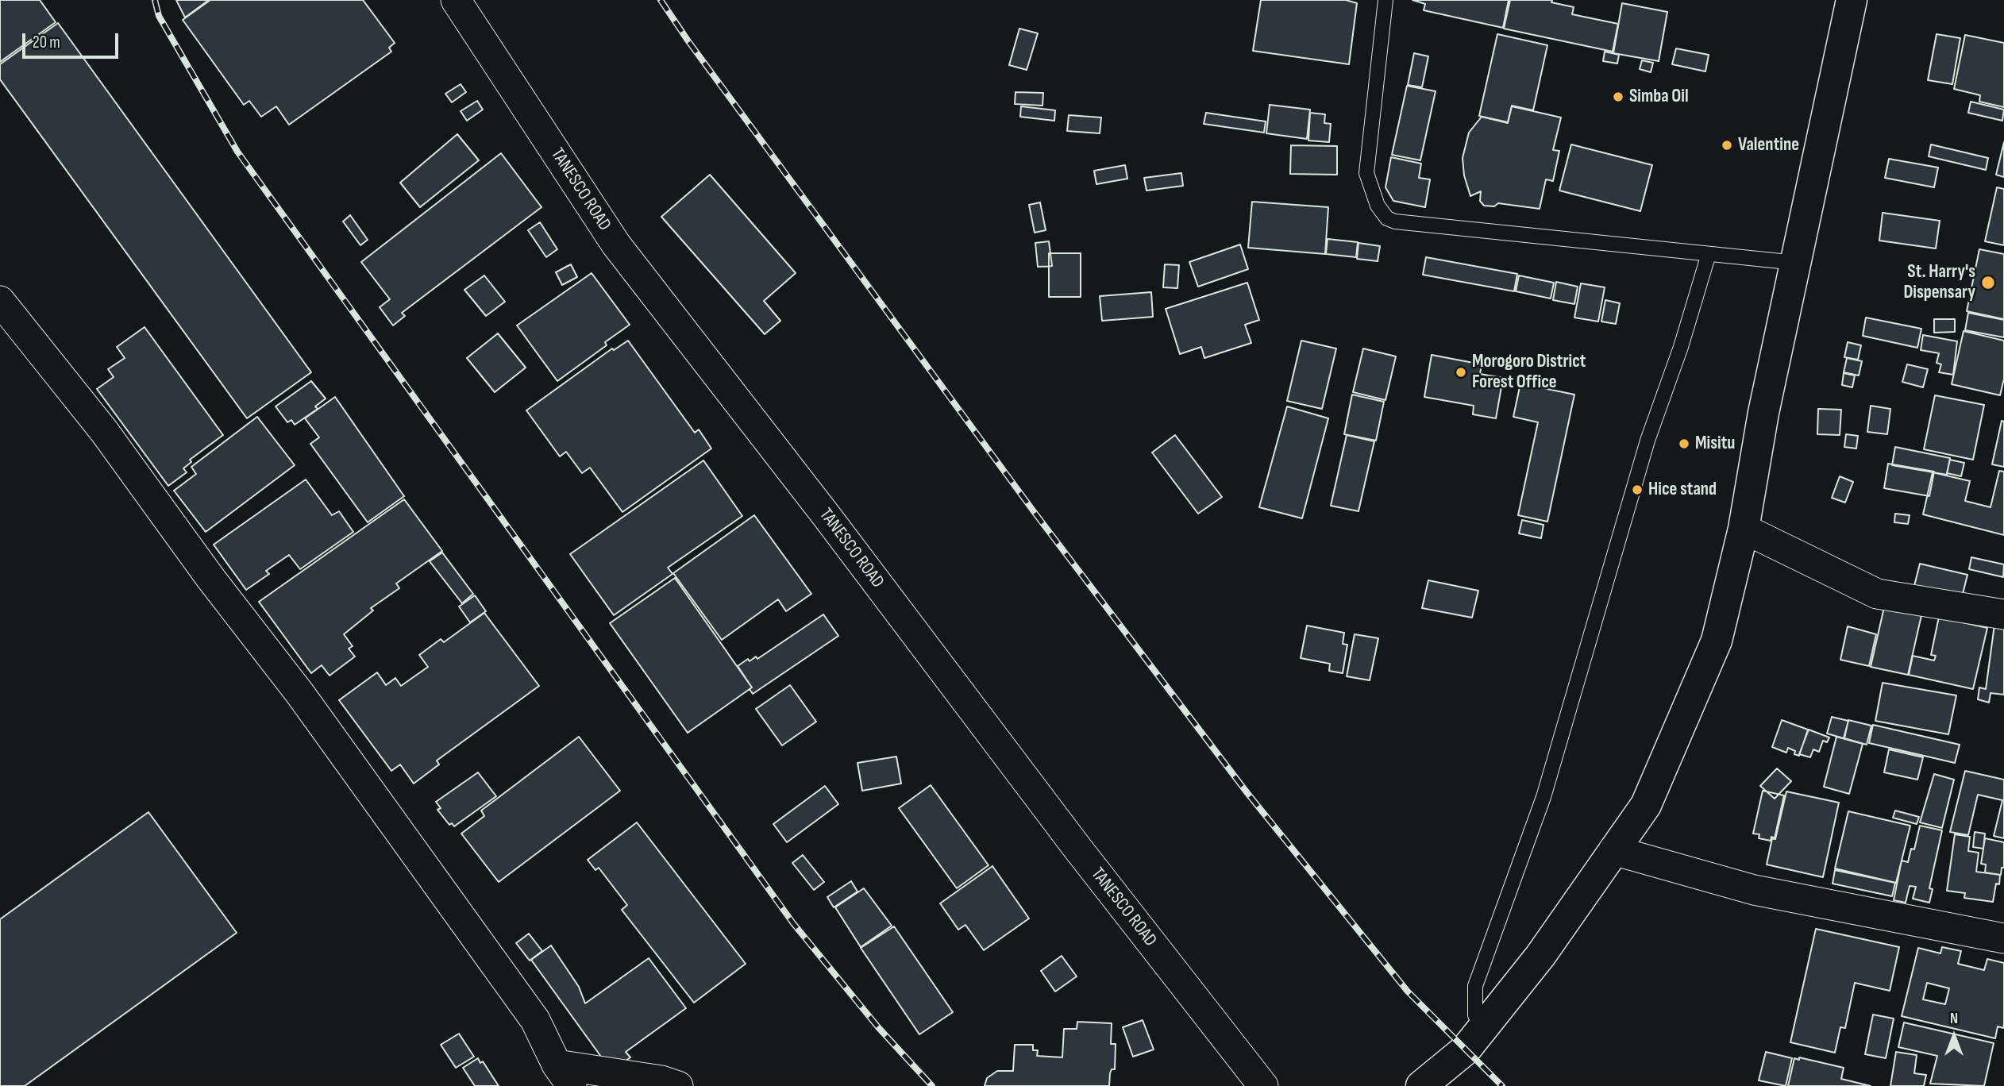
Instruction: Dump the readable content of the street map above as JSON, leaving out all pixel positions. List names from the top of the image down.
{
  "streets": {
    "street": ["TANESCO ROAD"]
  },
  "places": [
    "Simba Oil",
    "Valentine",
    "St. Harry's Dispensary",
    "Morogoro District Forest Office",
    "Misitu",
    "Hice stand"
  ],
  "scale_bar": "20 m",
  "north": "top"
}
